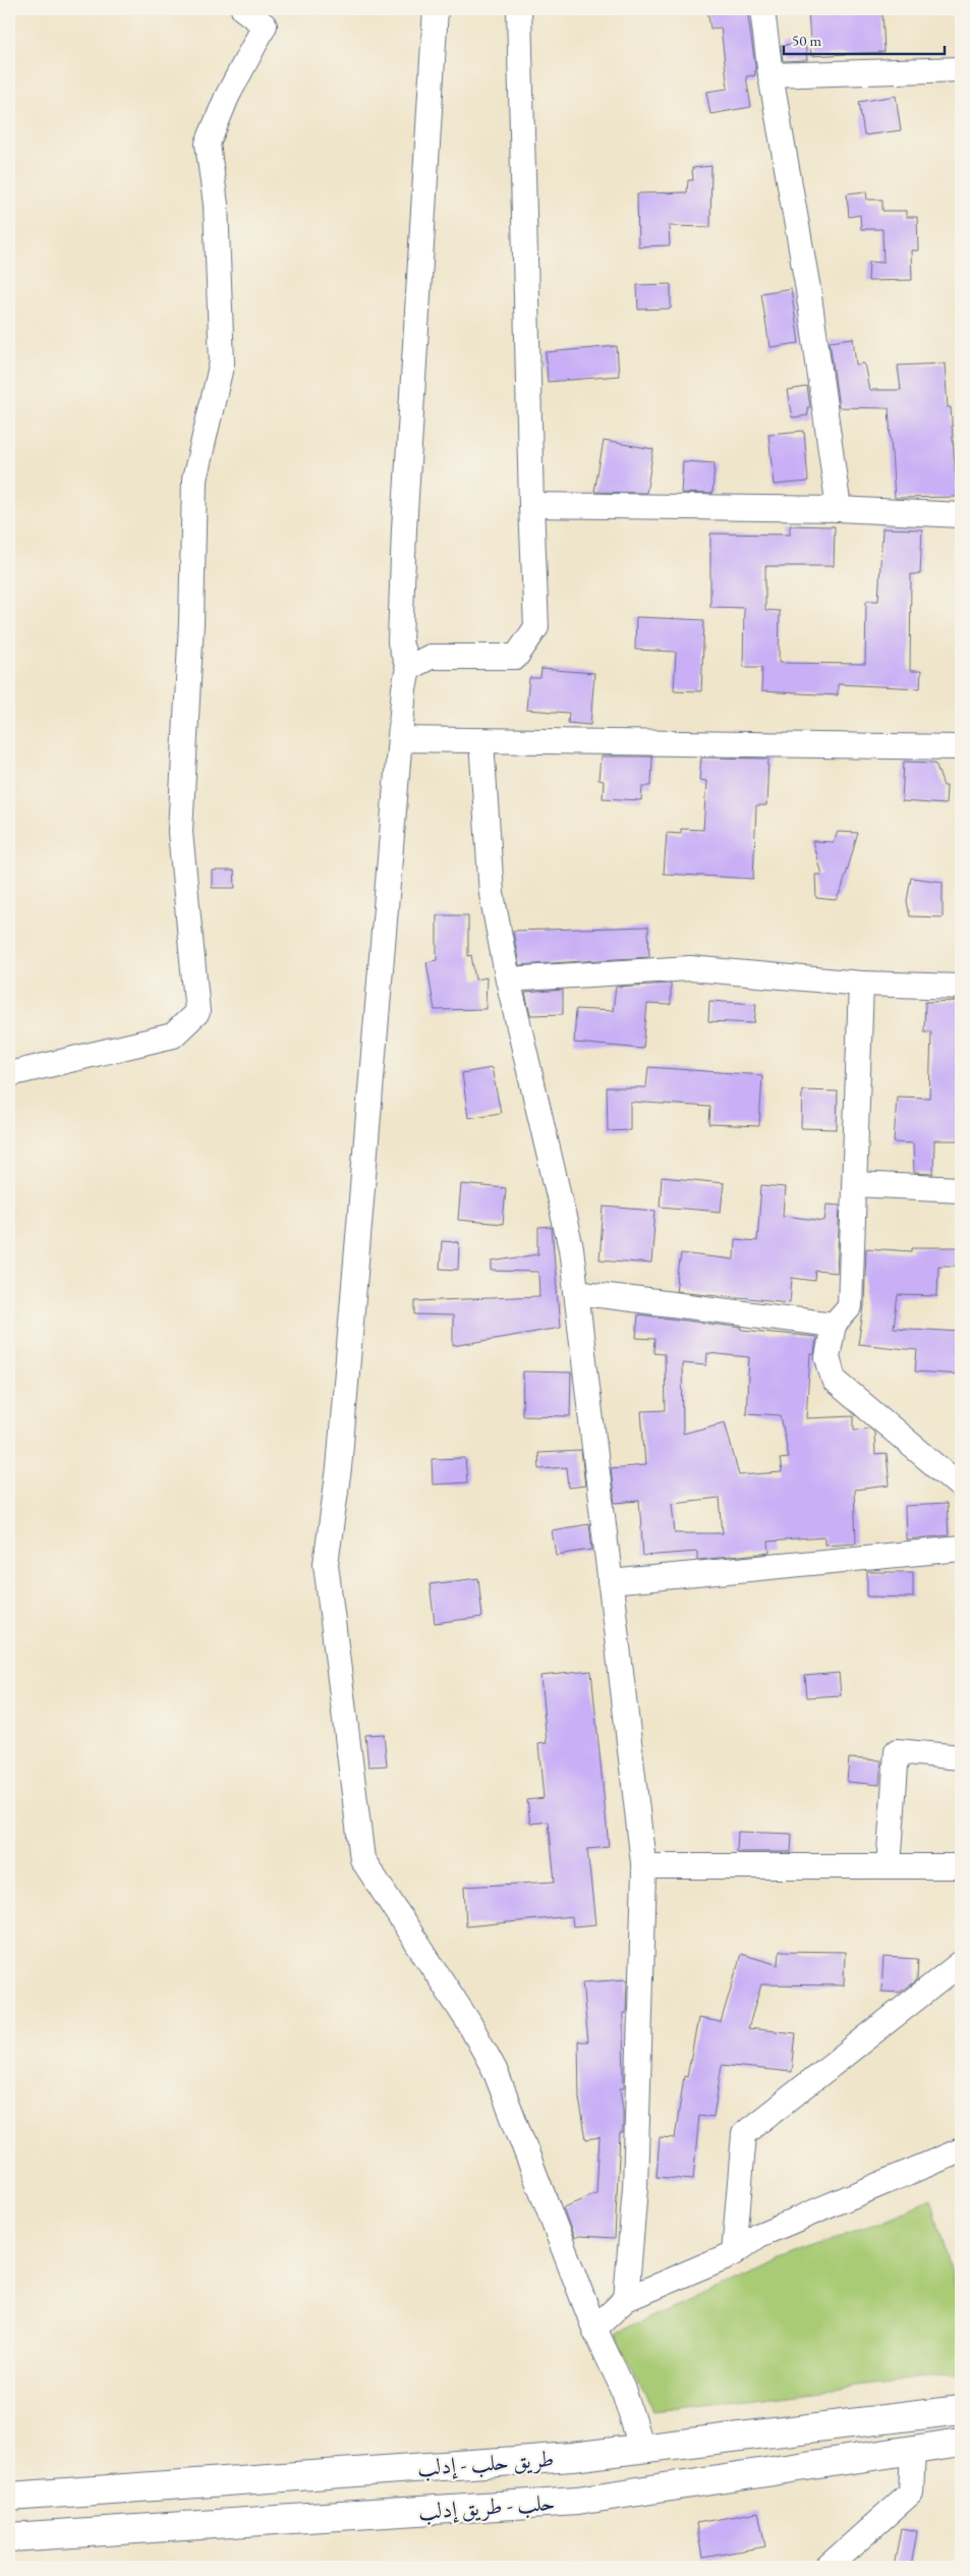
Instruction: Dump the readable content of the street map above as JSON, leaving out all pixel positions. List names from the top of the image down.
{
  "streets": {
    "highway": ["طريق حلب - إدلب", "حلب - طريق إدلب"]
  },
  "scale_bar": "50 m"
}
